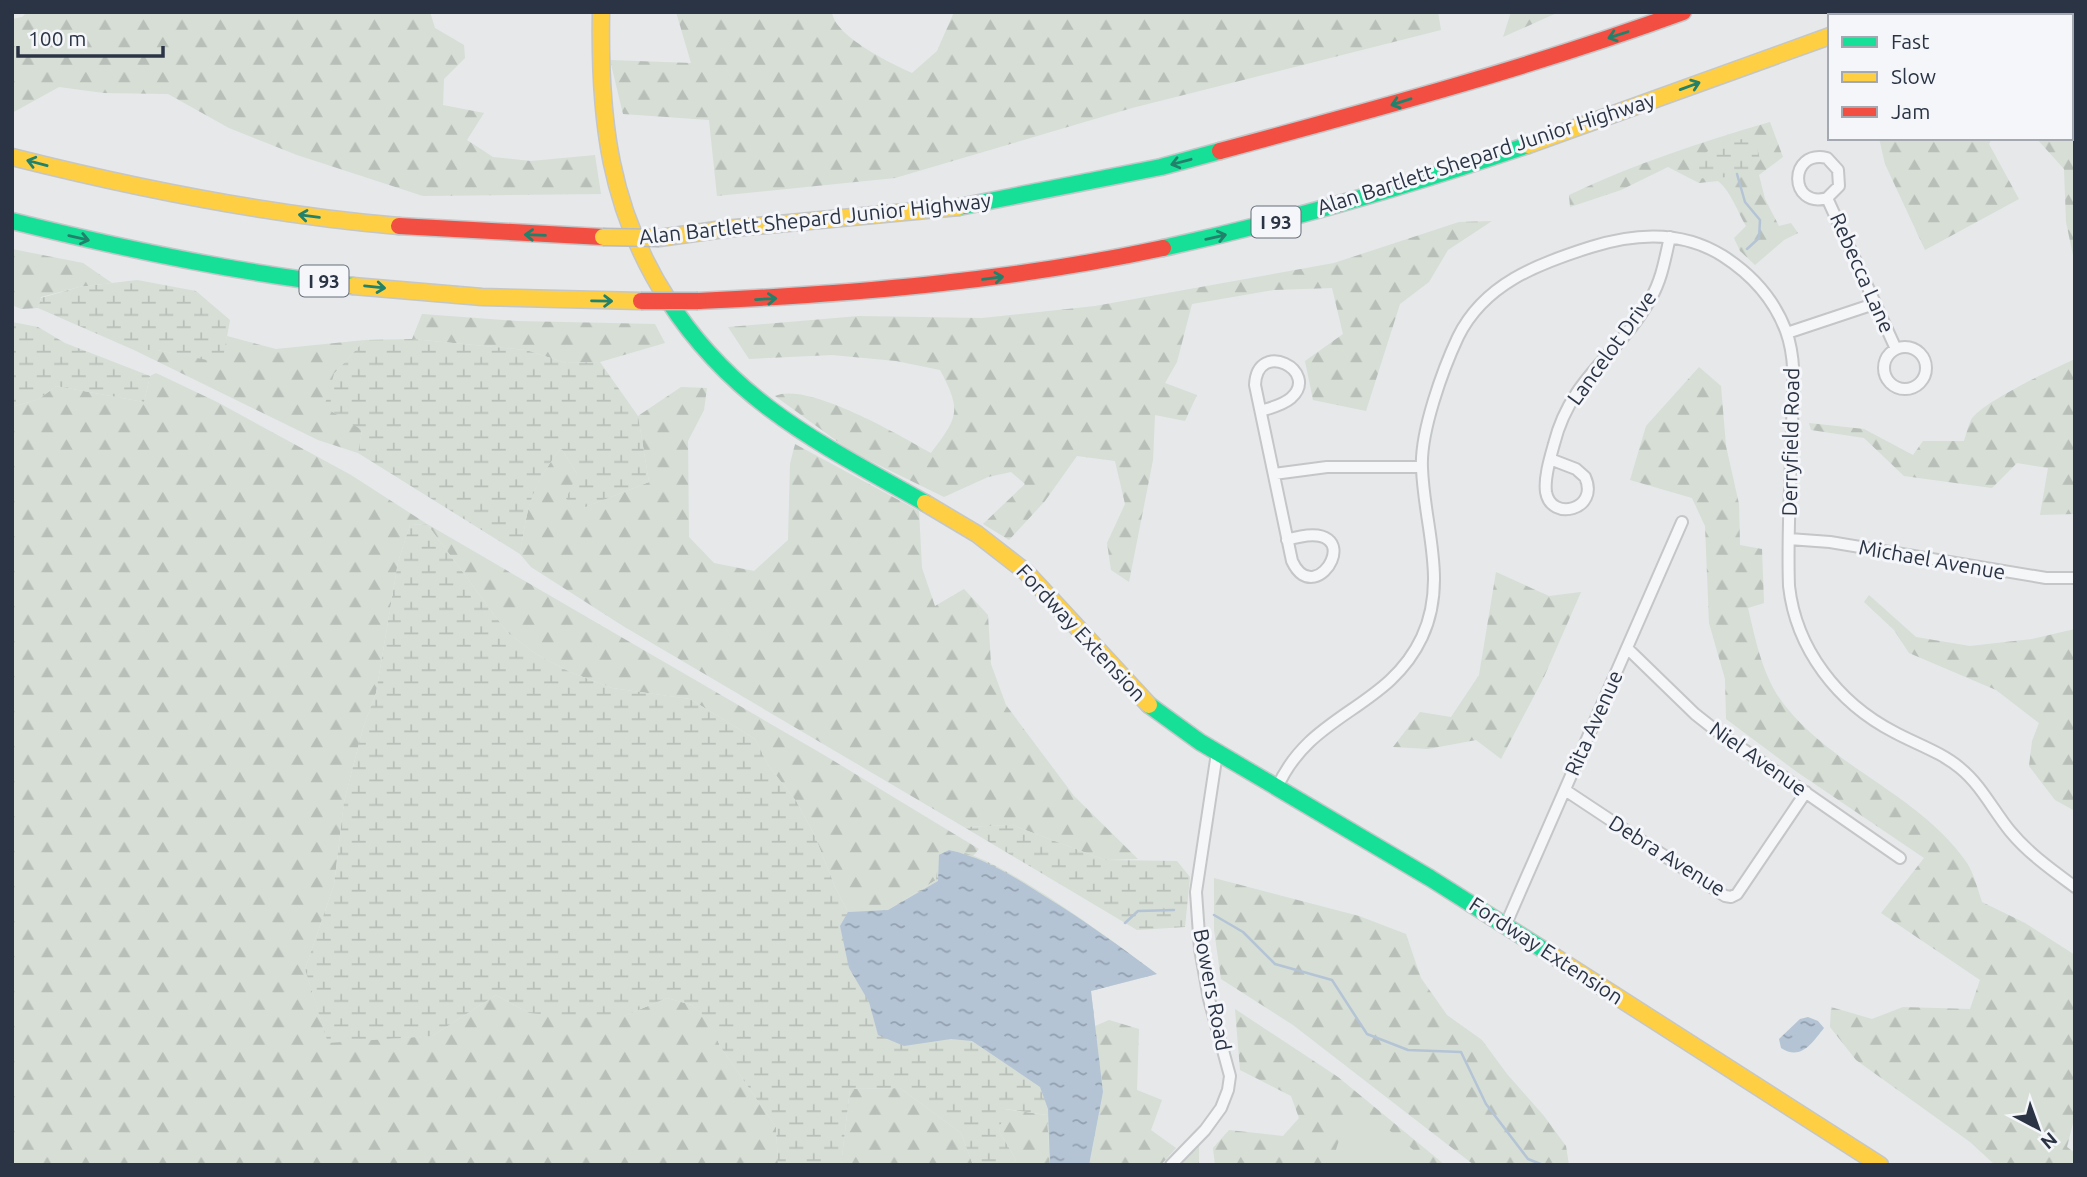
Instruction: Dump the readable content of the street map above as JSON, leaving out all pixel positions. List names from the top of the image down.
{
  "streets": {
    "main road": ["Alan Bartlett Shepard Junior Highway", "I 93", "Fordway Extension"],
    "street": [
      "Rebecca Lane",
      "Lancelot Drive",
      "Derryfield Road",
      "Michael Avenue",
      "Rita Avenue",
      "Niel Avenue",
      "Debra Avenue",
      "Bowers Road"
    ]
  },
  "crossings": [
    ["Lancelot Drive", "Derryfield Road"],
    ["Derryfield Road", "Michael Avenue"],
    ["Derryfield Road", "Fordway Extension"],
    ["Fordway Extension", "Rita Avenue"],
    ["Fordway Extension", "Bowers Road"],
    ["Rita Avenue", "Niel Avenue"],
    ["Rita Avenue", "Debra Avenue"],
    ["Niel Avenue", "Debra Avenue"]
  ],
  "legend": ["Fast", "Slow", "Jam"],
  "scale_bar": "100 m",
  "north": "bottom right"
}
